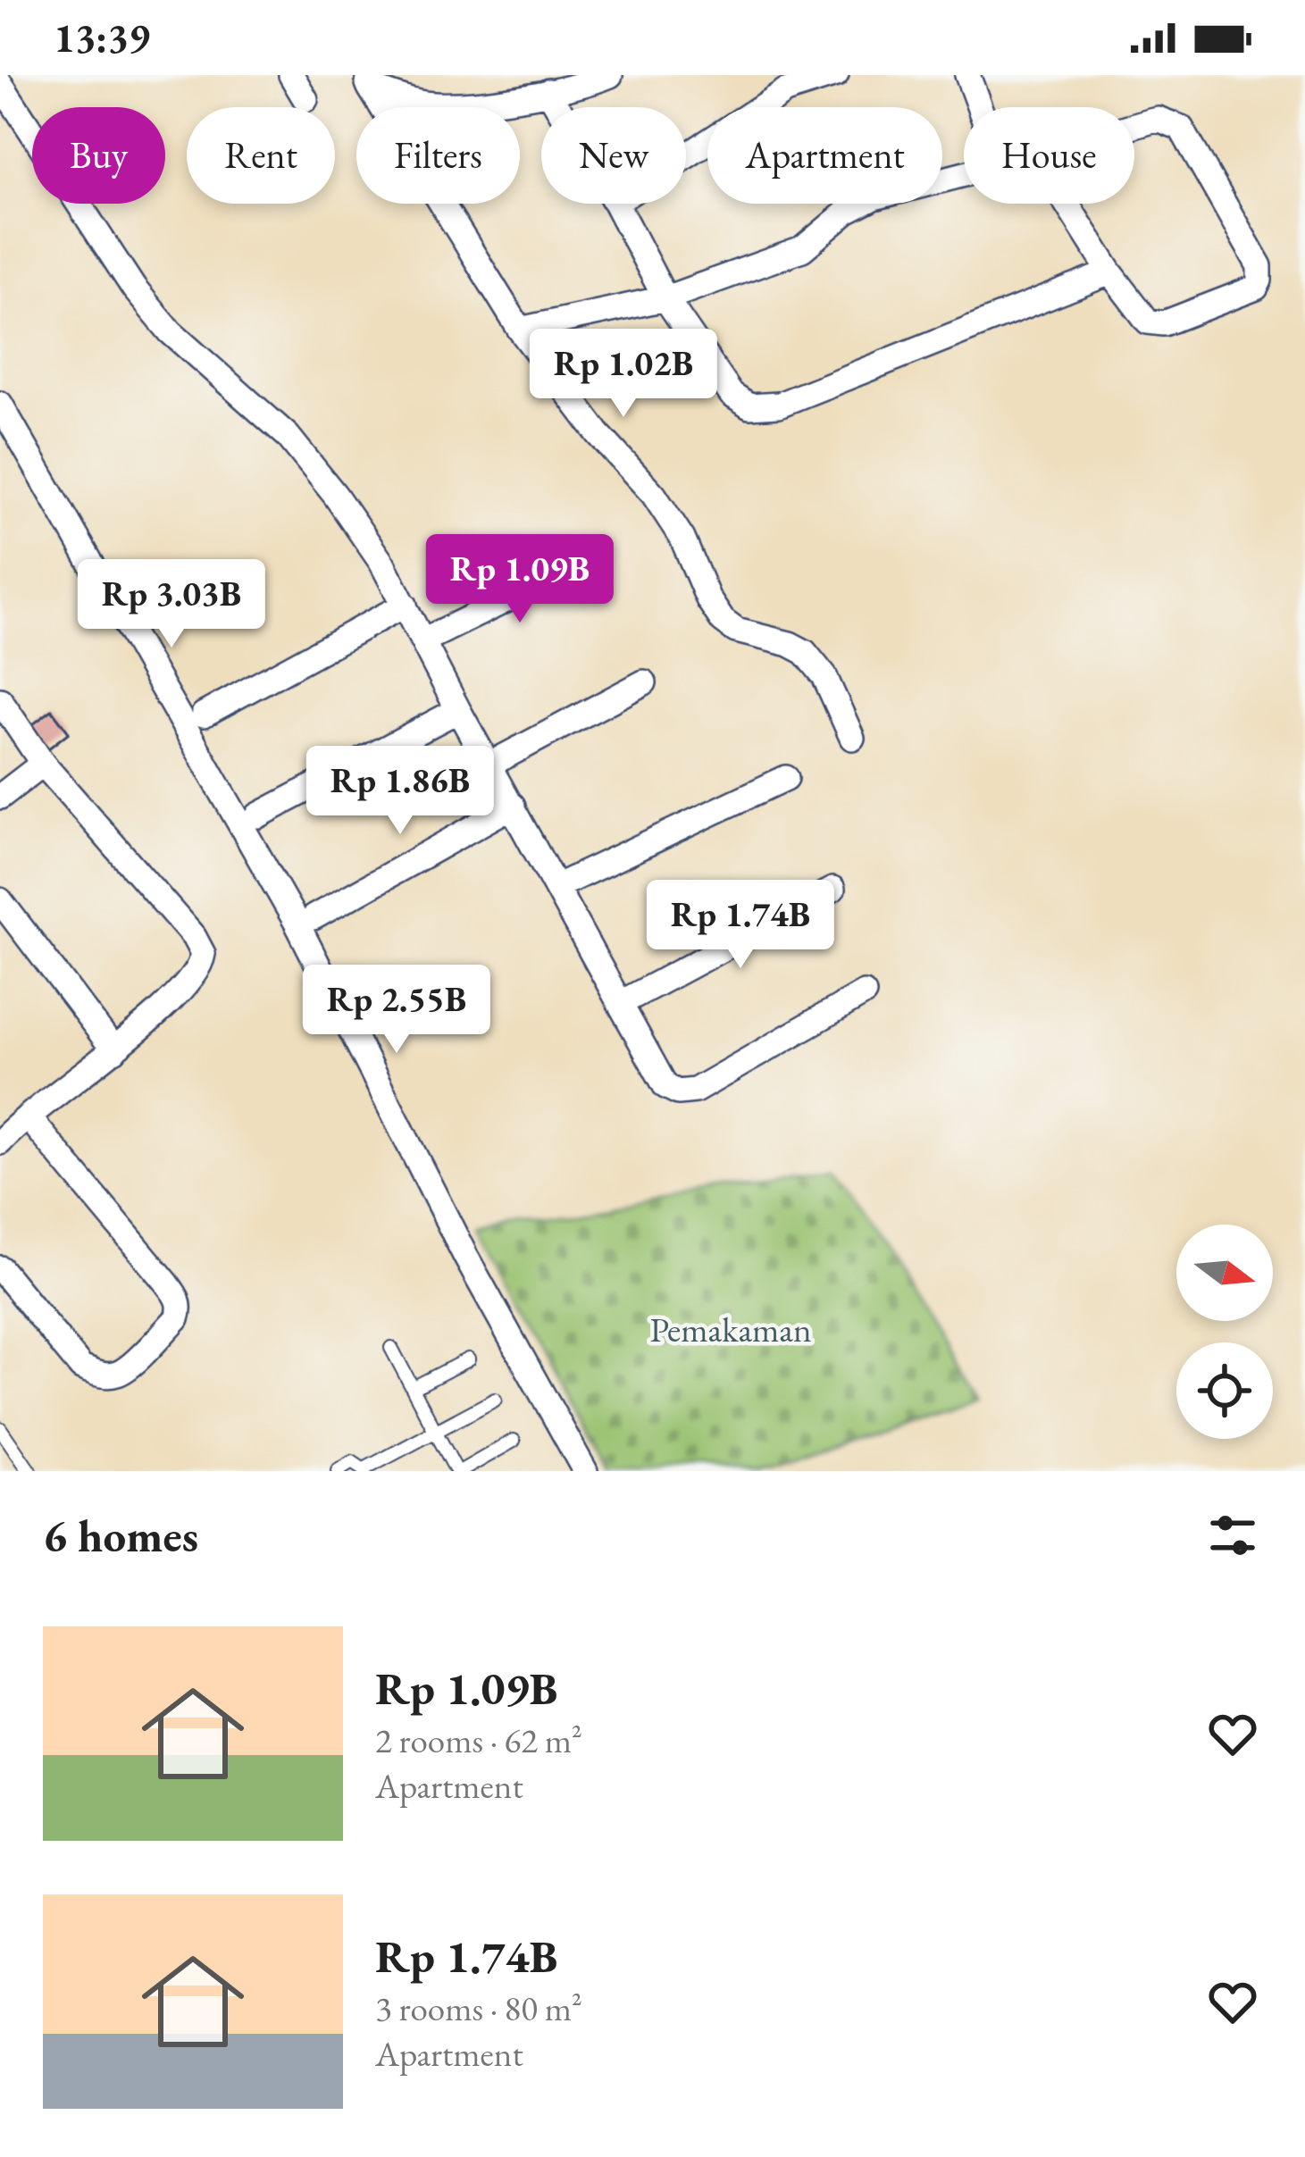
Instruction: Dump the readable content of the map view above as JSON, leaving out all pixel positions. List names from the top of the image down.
{
  "parks": ["Pemakaman"],
  "north": "right",
  "page": {
    "status": "13:39",
    "chip": [
      "Buy",
      "Rent",
      "Filters",
      "New",
      "Apartment",
      "House"
    ],
    "price": [
      "Rp 1.02B",
      "Rp 1.09B",
      "Rp 3.03B",
      "Rp 1.86B",
      "Rp 1.74B",
      "Rp 2.55B"
    ],
    "heading": "6 homes",
    "list": [
      {
        "name": "Rp 1.09B",
        "note": "2 rooms · 62 m² · Apartment"
      },
      {
        "name": "Rp 1.74B",
        "note": "3 rooms · 80 m² · Apartment"
      }
    ]
  }
}
